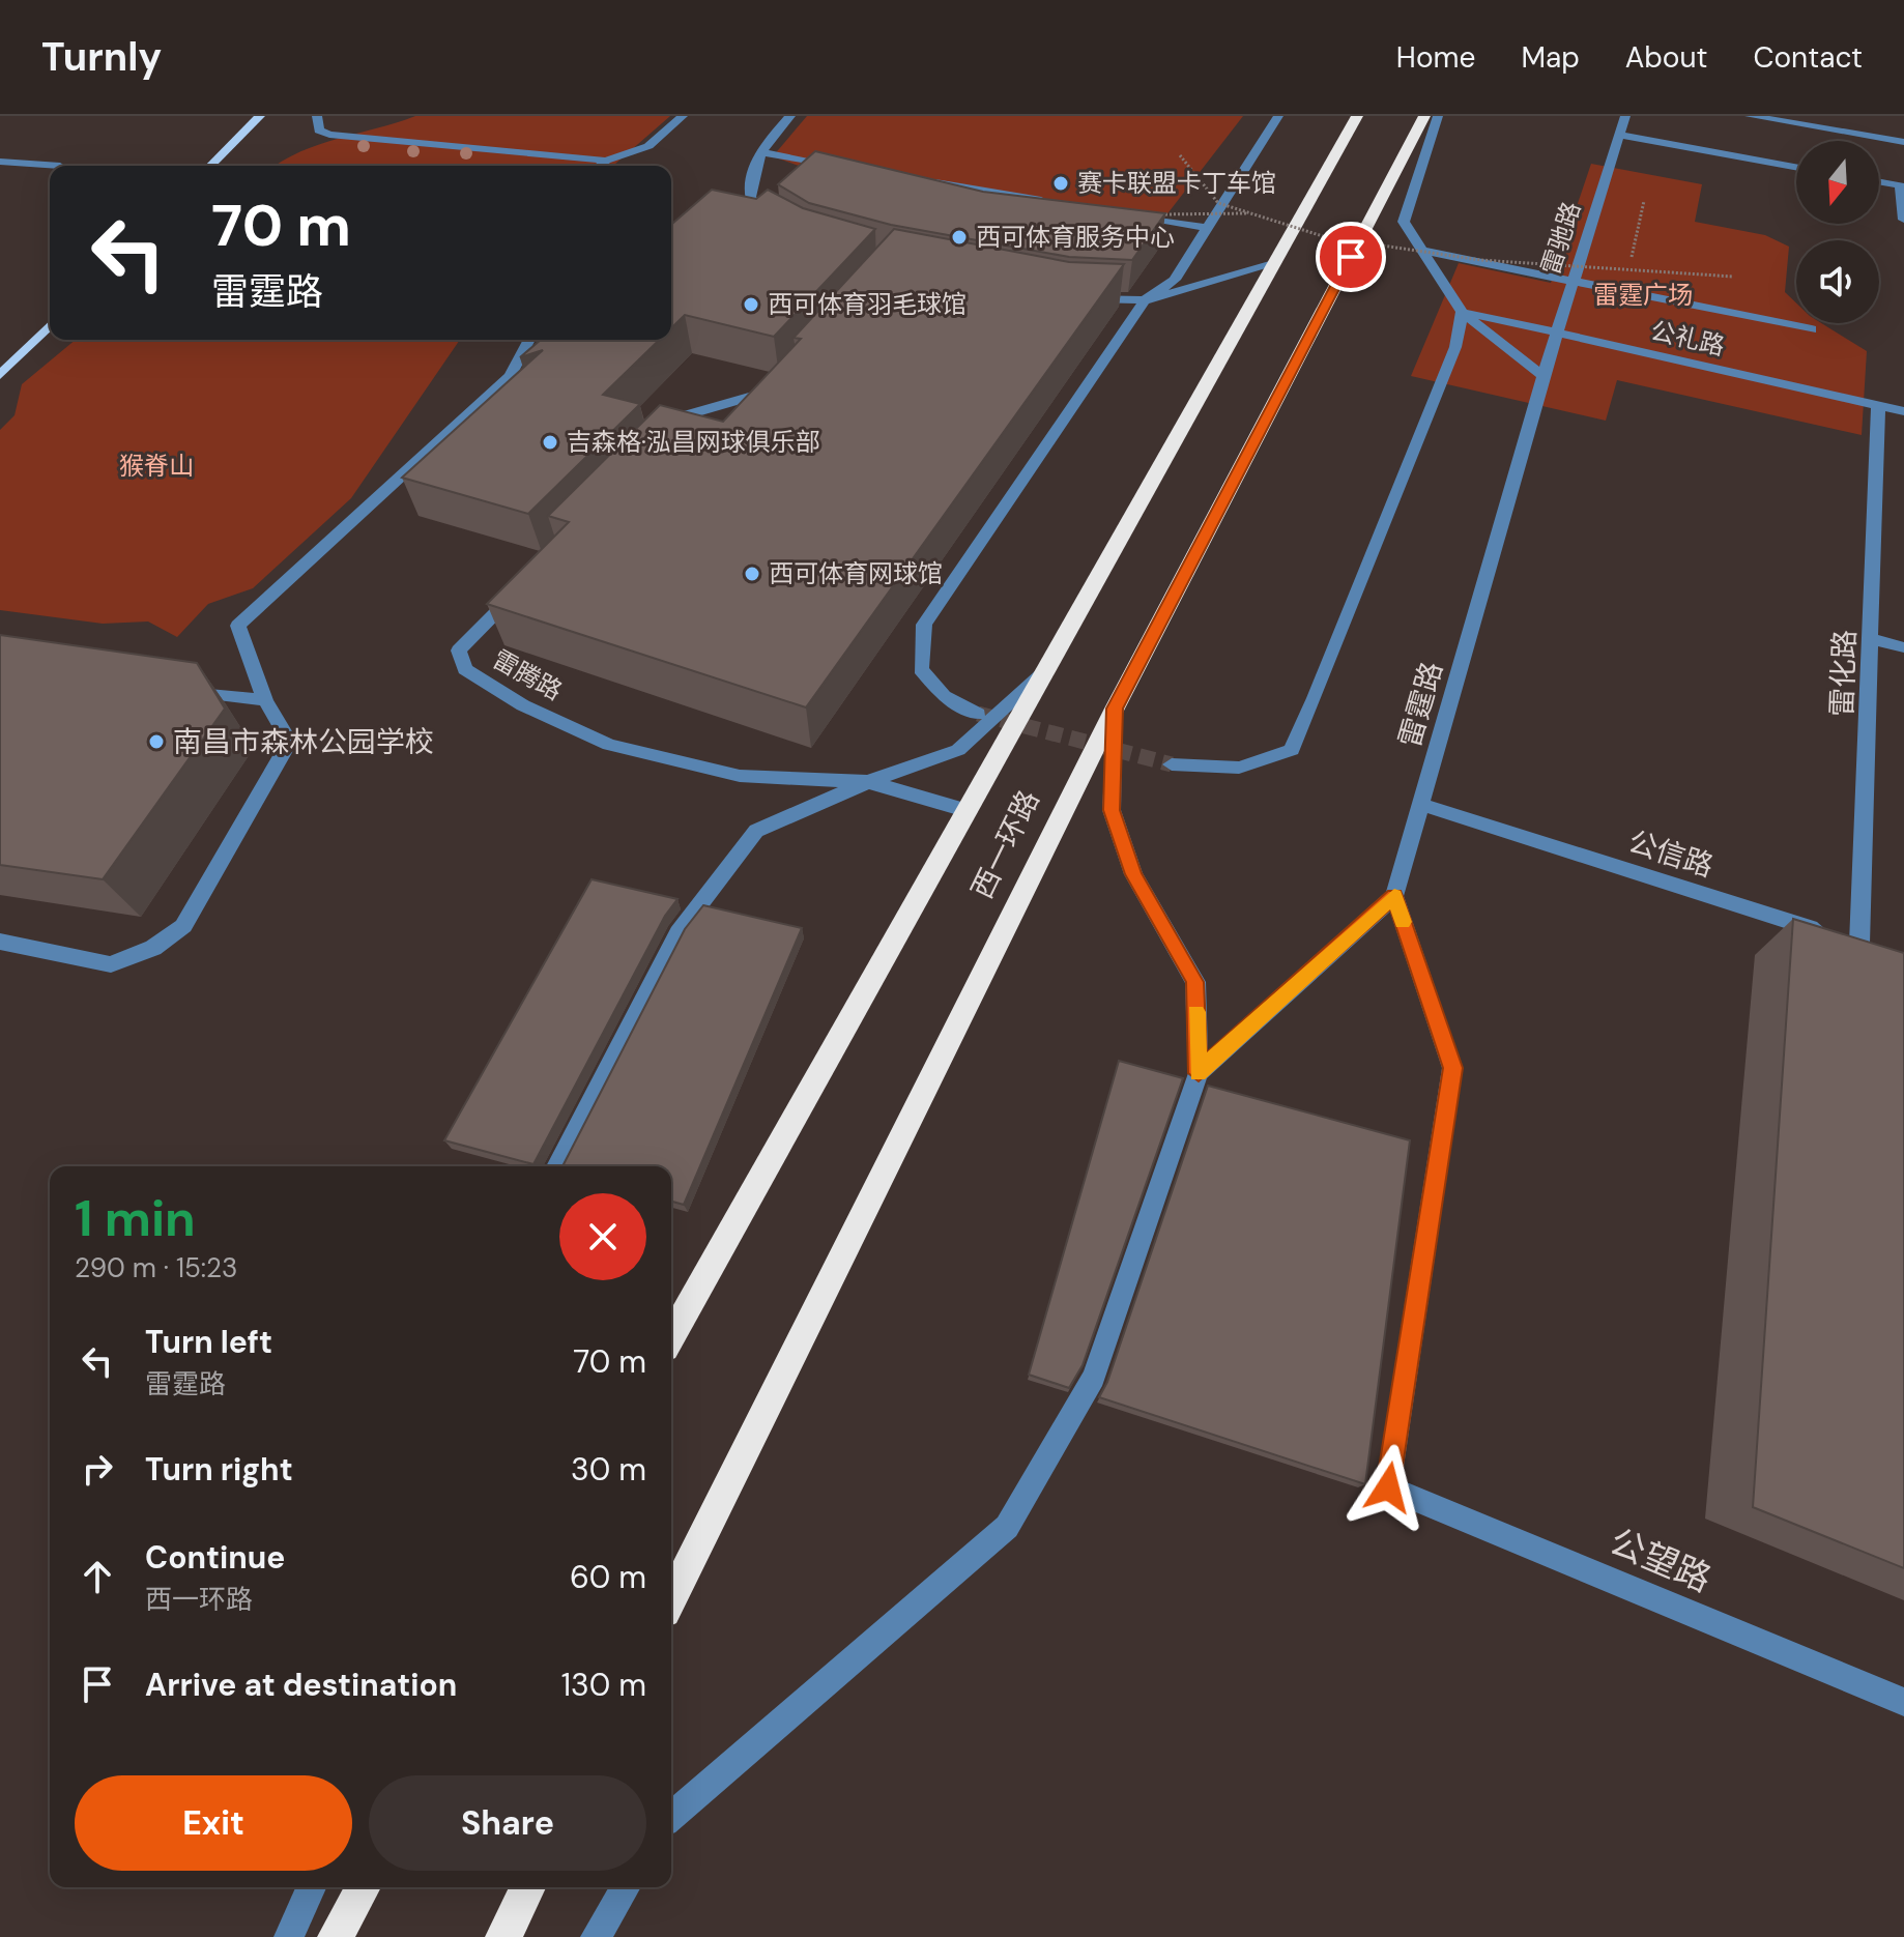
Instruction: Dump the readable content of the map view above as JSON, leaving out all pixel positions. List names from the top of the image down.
{
  "streets": {
    "highway": ["西一环路"],
    "street": [
      "雷驰路",
      "公礼路",
      "雷化路",
      "雷腾路",
      "雷霆路",
      "公信路",
      "公望路"
    ]
  },
  "crossings": [
    ["雷驰路", "公礼路"],
    ["雷驰路", "雷霆路"],
    ["公礼路", "雷化路"],
    ["雷化路", "公信路"],
    ["雷腾路", "西一环路"],
    ["雷霆路", "公信路"],
    ["雷霆路", "公望路"]
  ],
  "parks": ["雷霆广场", "猴脊山"],
  "places": [
    "赛卡联盟卡丁车馆",
    "西可体育服务中心",
    "西可体育羽毛球馆",
    "吉森格·泓昌网球俱乐部",
    "西可体育网球馆",
    "南昌市森林公园学校"
  ],
  "north": "bottom",
  "page": {
    "header": "Turnly",
    "nav": [
      "Home",
      "Map",
      "About",
      "Contact"
    ],
    "turn": ["70 m", "雷霆路"],
    "heading": ["1 min", "290 m · 15:23"],
    "list": [
      {
        "name": "Turn left",
        "note": "雷霆路",
        "value": "70 m"
      },
      {
        "name": "Turn right",
        "value": "30 m"
      },
      {
        "name": "Continue",
        "note": "西一环路",
        "value": "60 m"
      },
      {
        "name": "Arrive at destination",
        "value": "130 m"
      }
    ],
    "buttons": ["Exit", "Share"]
  }
}
